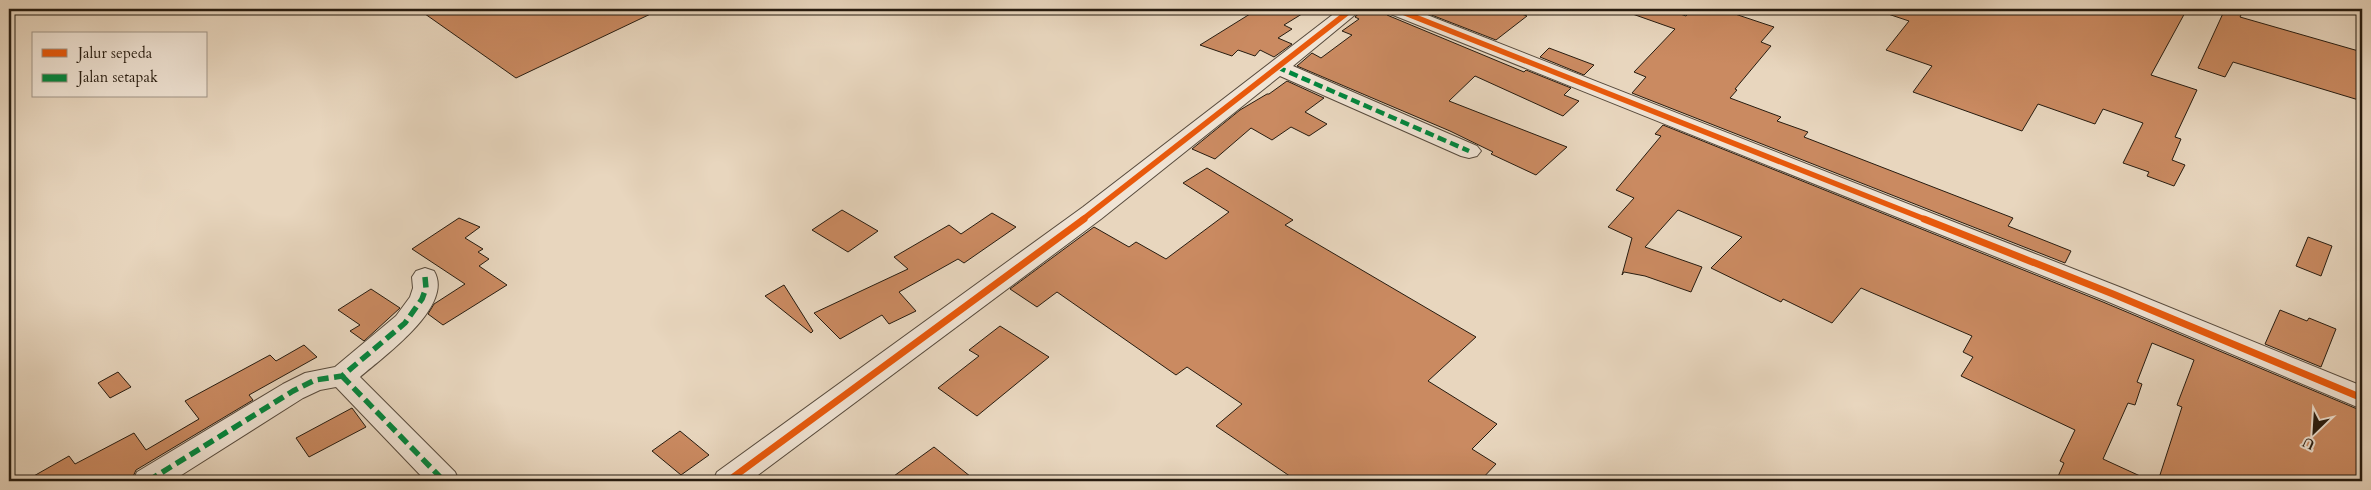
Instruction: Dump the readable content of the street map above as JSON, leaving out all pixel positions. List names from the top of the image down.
{
  "legend": ["Jalur sepeda", "Jalan setapak"],
  "north": "bottom left"
}
